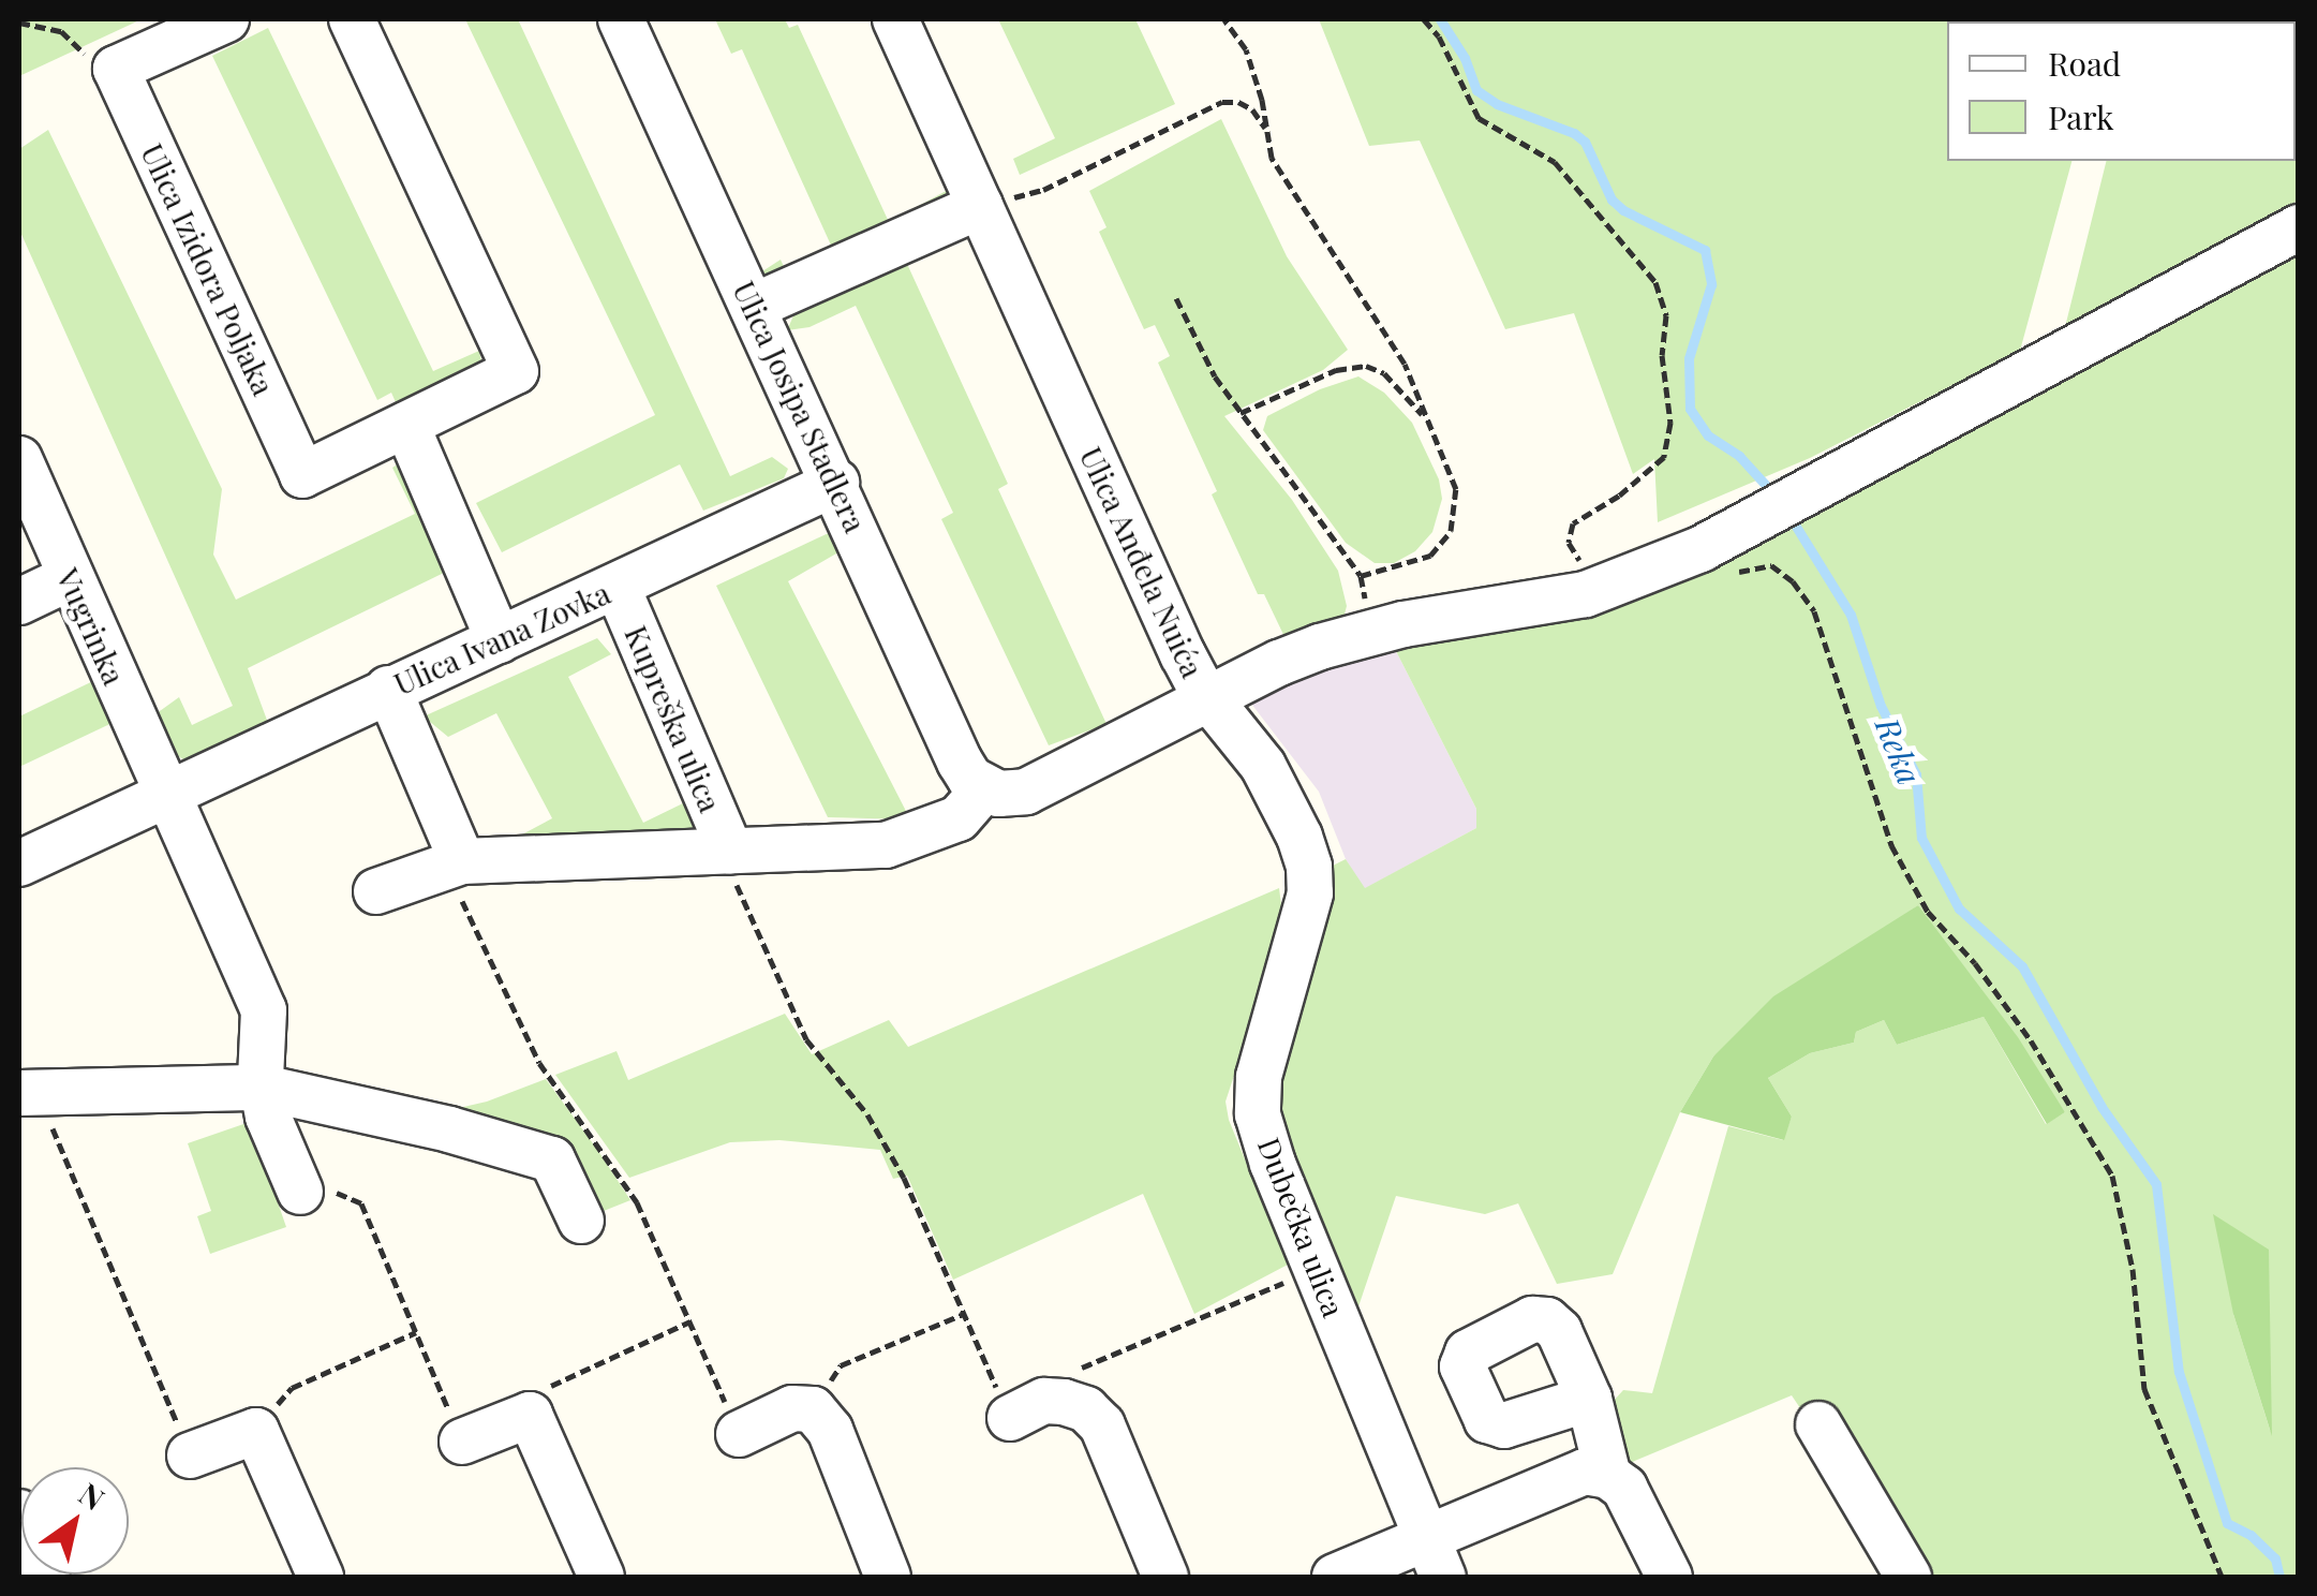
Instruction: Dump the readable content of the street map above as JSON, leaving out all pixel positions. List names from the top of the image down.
{
  "streets": {
    "street": [
      "Ulica Izidora Poljaka",
      "Ulica Josipa Stadlera",
      "Ulica Anđela Nuića",
      "Vugrinka",
      "Ulica Ivana Zovka",
      "Kupreška ulica",
      "Dubečka ulica"
    ]
  },
  "crossings": [
    ["Ulica Josipa Stadlera", "Ulica Anđela Nuića"],
    ["Ulica Josipa Stadlera", "Ulica Ivana Zovka"],
    ["Ulica Anđela Nuića", "Dubečka ulica"],
    ["Vugrinka", "Ulica Ivana Zovka"],
    ["Ulica Ivana Zovka", "Kupreška ulica"]
  ],
  "water": ["Reka"],
  "legend": ["Road", "Park"],
  "north": "top right"
}
